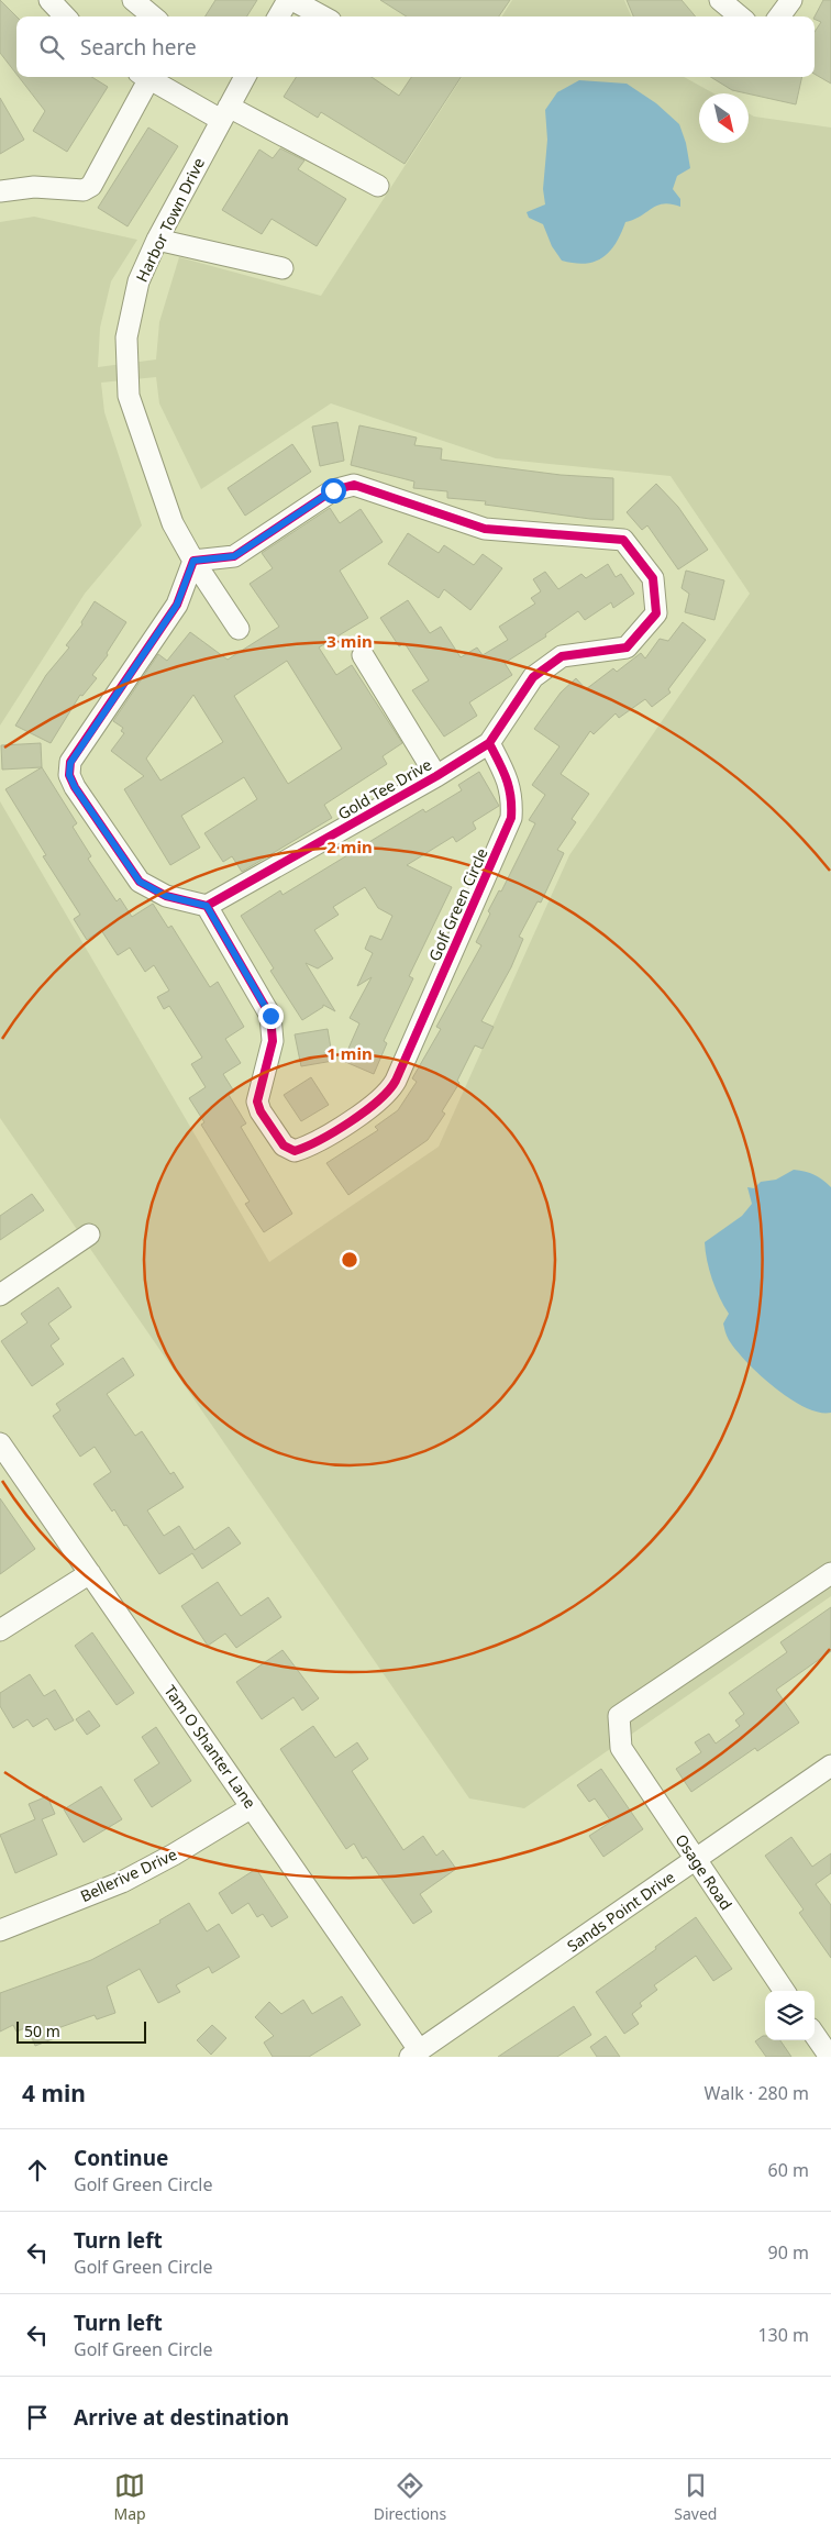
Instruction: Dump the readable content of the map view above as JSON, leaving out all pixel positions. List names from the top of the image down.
{
  "streets": {
    "street": [
      "Harbor Town Drive",
      "Gold Tee Drive",
      "Golf Green Circle",
      "Tam O Shanter Lane",
      "Osage Road",
      "Bellerive Drive",
      "Sands Point Drive"
    ]
  },
  "crossings": [
    ["Gold Tee Drive", "Golf Green Circle"],
    ["Tam O Shanter Lane", "Bellerive Drive"],
    ["Tam O Shanter Lane", "Sands Point Drive"],
    ["Osage Road", "Sands Point Drive"]
  ],
  "scale_bar": "50 m",
  "north": "bottom right",
  "page": {
    "search": "Search here",
    "scale": "50 m",
    "heading": ["4 min", "Walk · 280 m"],
    "list": [
      ["Continue", "Golf Green Circle", "60 m"],
      ["Turn left", "Golf Green Circle", "90 m"],
      ["Turn left", "Golf Green Circle", "130 m"],
      "Arrive at destination"
    ],
    "nav": ["Map", "Directions", "Saved"]
  },
  "rings": ["3 min", "2 min", "1 min"]
}
